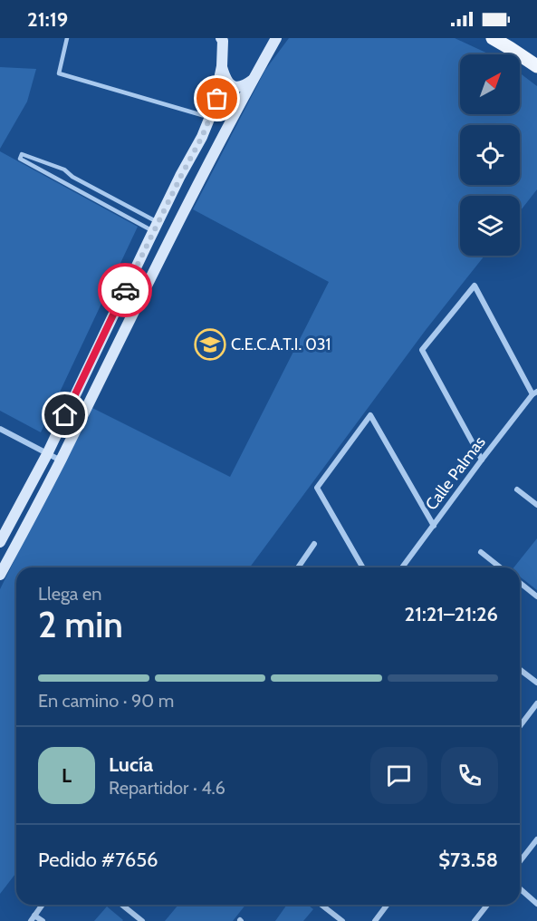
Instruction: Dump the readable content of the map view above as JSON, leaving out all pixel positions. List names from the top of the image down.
{
  "streets": {
    "street": ["Calle Palmas"]
  },
  "places": {
    "school or university": ["C.E.C.A.T.I. 031"]
  },
  "north": "top right",
  "page": {
    "status": "21:19",
    "heading": ["2 min", "Llega en", "21:21–21:26"],
    "panel": [
      "Lucía",
      "Repartidor · 4.6",
      "Pedido #7656",
      "$73.58"
    ],
    "bar": "En camino · 90 m",
    "round": "L"
  }
}
